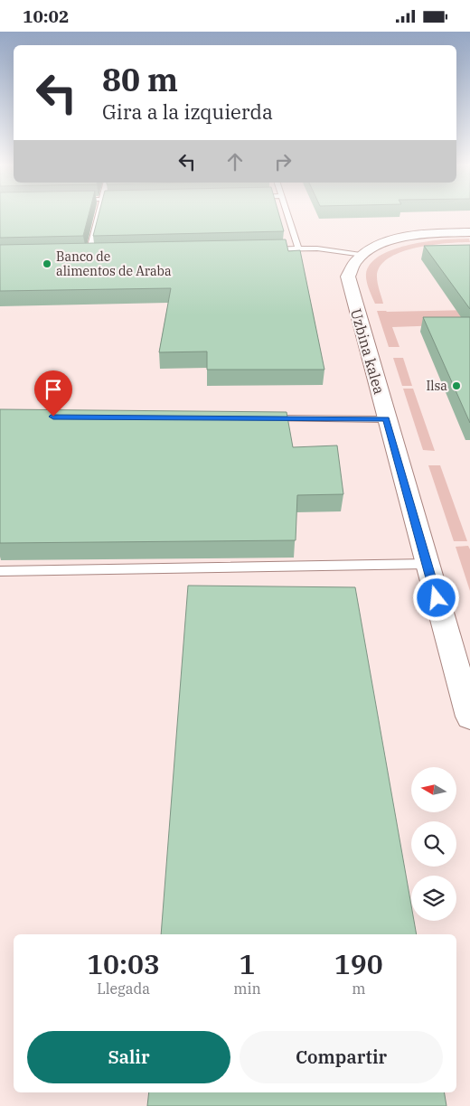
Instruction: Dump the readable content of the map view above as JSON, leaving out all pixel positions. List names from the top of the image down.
{
  "streets": {
    "street": ["Uzbina kalea"]
  },
  "places": ["Banco de alimentos de Araba", "Ilsa"],
  "north": "left",
  "page": {
    "status": "10:02",
    "turn": ["80 m", "Gira a la izquierda"],
    "eta": [
      "10:03",
      "Llegada",
      "1",
      "min",
      "190",
      "m"
    ],
    "buttons": ["Salir", "Compartir"]
  }
}
